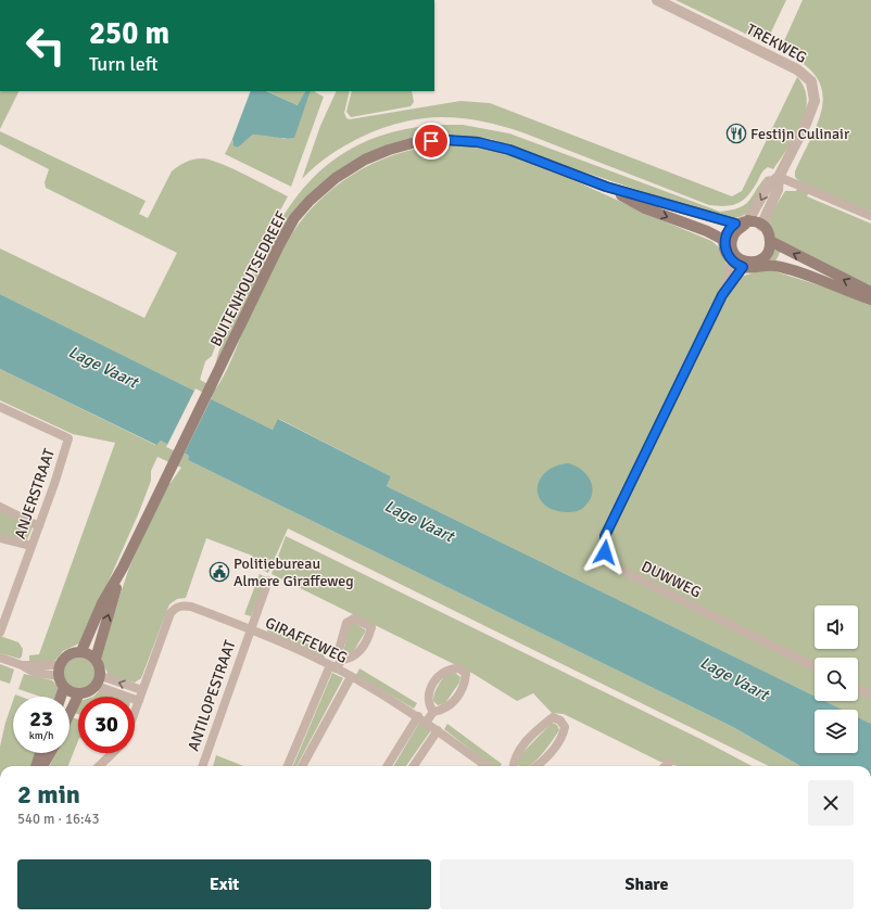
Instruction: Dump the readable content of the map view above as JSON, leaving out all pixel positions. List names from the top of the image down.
{
  "streets": {
    "main road": ["BUITENHOUTSEDREEF"],
    "street": [
      "TREKWEG",
      "ANJERSTRAAT",
      "DUWWEG",
      "GIRAFFEWEG",
      "ANTILOPESTRAAT"
    ]
  },
  "crossings": [
    ["TREKWEG", "BUITENHOUTSEDREEF"],
    ["TREKWEG", "DUWWEG"],
    ["BUITENHOUTSEDREEF", "DUWWEG"],
    ["GIRAFFEWEG", "ANTILOPESTRAAT"]
  ],
  "water": ["Lage Vaart"],
  "places": {
    "restaurant": ["Festijn Culinair"],
    "public building": ["Politiebureau Almere Giraffeweg"]
  },
  "page": {
    "turn": ["250 m", "Turn left"],
    "speed": "23 km/h",
    "limit": "30",
    "heading": ["2 min", "540 m · 16:43"],
    "buttons": ["Exit", "Share"]
  }
}
